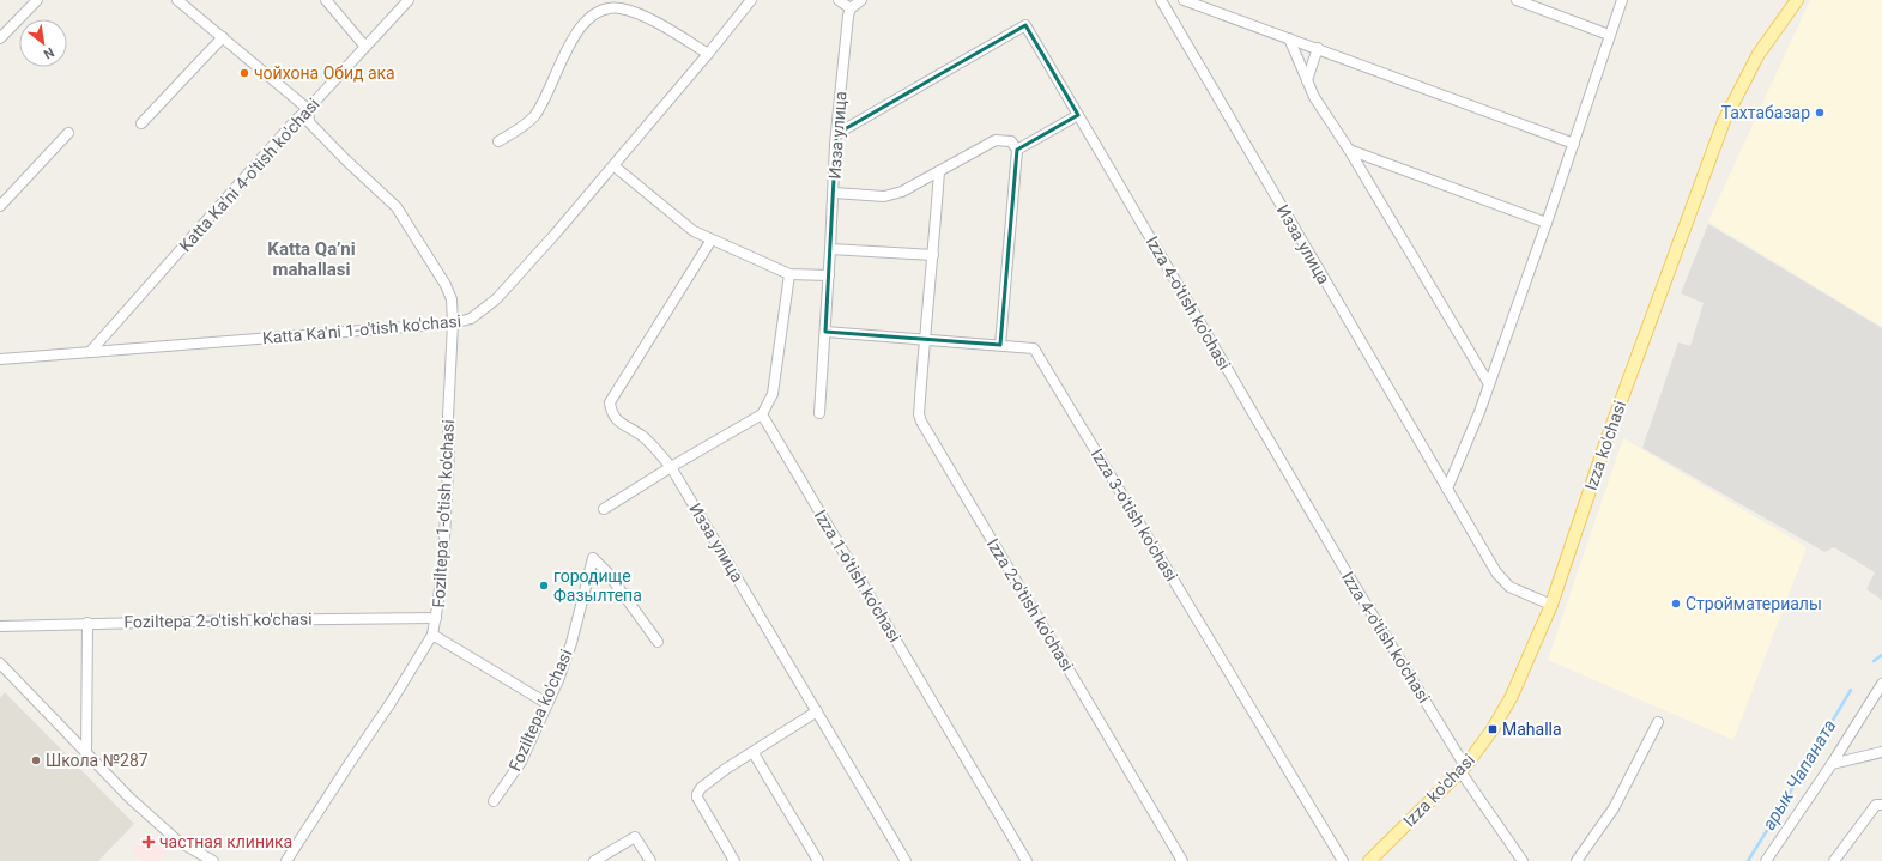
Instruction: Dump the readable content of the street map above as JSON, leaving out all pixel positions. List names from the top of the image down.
{
  "streets": {
    "main road": ["Izza ko'chasi"],
    "street": [
      "Изза улица",
      "Katta Ka'ni 4-o'tish ko'chasi",
      "Izza 4-o'tish ko'chasi",
      "Katta Ka'ni 1-o'tish ko'chasi",
      "Foziltepa 1-o'tish ko'chasi",
      "Izza 3-o'tish ko'chasi",
      "Izza 1-o'tish ko'chasi",
      "Izza 2-o'tish ko'chasi",
      "Foziltepa 2-o'tish ko'chasi",
      "Foziltepa ko'chasi"
    ]
  },
  "crossings": [
    ["Изза улица", "Izza 4-o'tish ko'chasi"],
    ["Изза улица", "Izza ko'chasi"],
    ["Изза улица", "Izza 3-o'tish ko'chasi"],
    ["Katta Ka'ni 4-o'tish ko'chasi", "Katta Ka'ni 1-o'tish ko'chasi"],
    ["Katta Ka'ni 4-o'tish ko'chasi", "Foziltepa 1-o'tish ko'chasi"],
    ["Izza 4-o'tish ko'chasi", "Izza ko'chasi"],
    ["Katta Ka'ni 1-o'tish ko'chasi", "Foziltepa 1-o'tish ko'chasi"],
    ["Foziltepa 1-o'tish ko'chasi", "Foziltepa 2-o'tish ko'chasi"],
    ["Izza 3-o'tish ko'chasi", "Izza 2-o'tish ko'chasi"]
  ],
  "districts": ["Katta Qaʼni mahallasi"],
  "water": ["арык Чапаната"],
  "places": {
    "other": [
      "чойхона Обид ака",
      "Тахтабазар",
      "городище Фазылтепа",
      "Стройматериалы",
      "Школа №287"
    ],
    "transit": ["Mahalla"],
    "health": ["частная клиника"]
  },
  "north": "bottom right"
}
